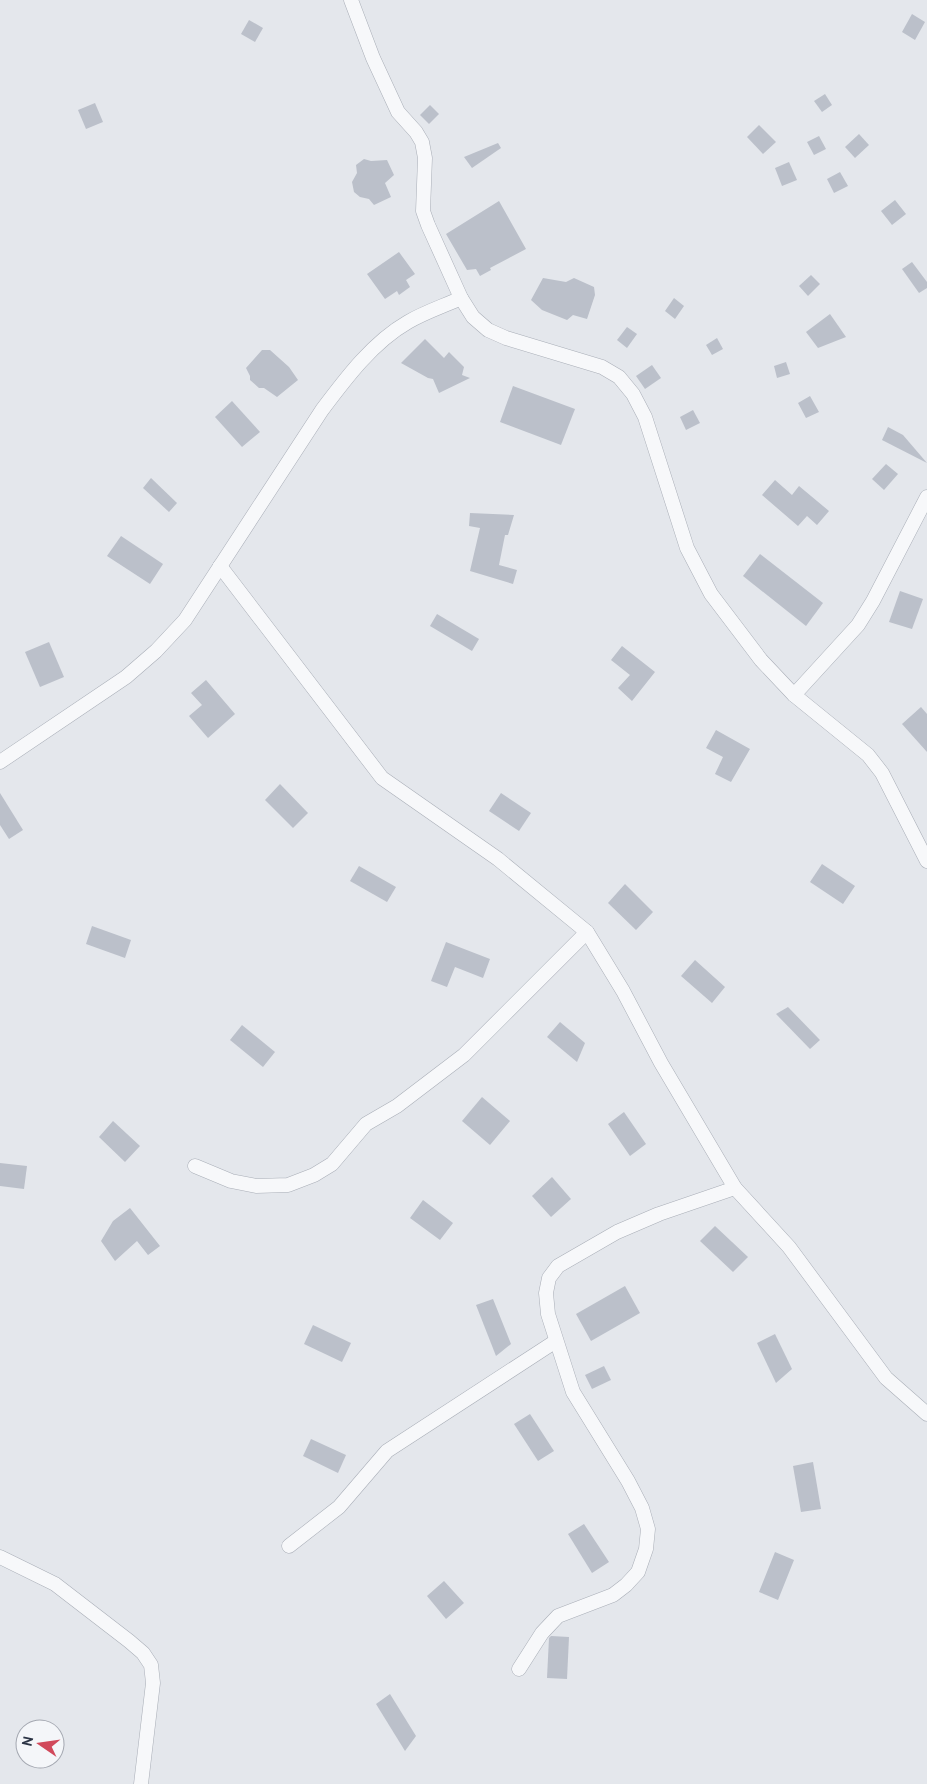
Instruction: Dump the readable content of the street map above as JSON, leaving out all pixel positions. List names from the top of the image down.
{
  "north": "left"
}
